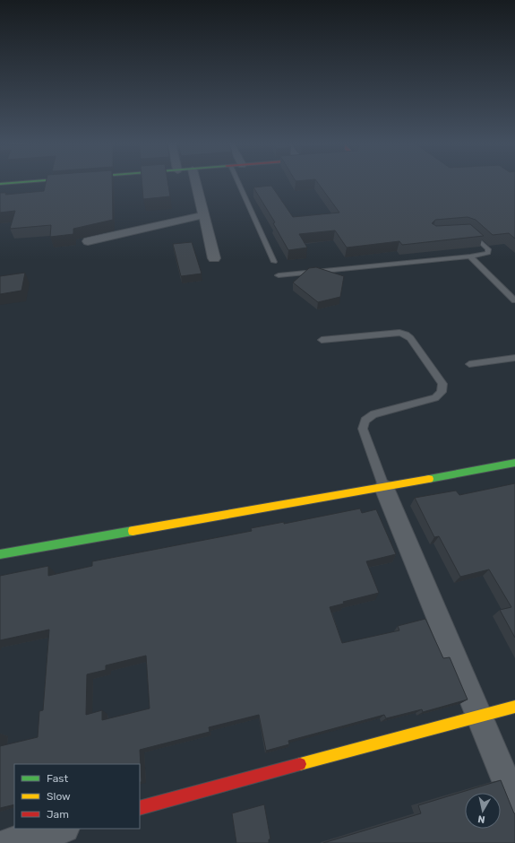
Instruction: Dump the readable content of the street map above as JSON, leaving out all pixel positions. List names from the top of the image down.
{
  "legend": ["Fast", "Slow", "Jam"],
  "north": "bottom"
}
